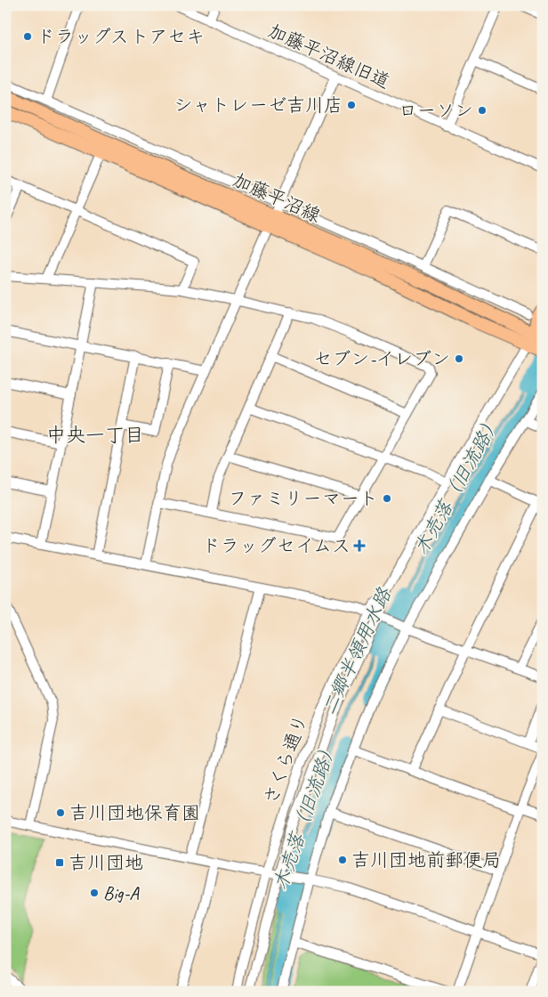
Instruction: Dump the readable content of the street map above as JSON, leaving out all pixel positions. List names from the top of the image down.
{
  "streets": {
    "main road": ["加藤平沼線"],
    "street": ["加藤平沼線旧道", "さくら通り"]
  },
  "crossings": [
    ["加藤平沼線", "さくら通り"]
  ],
  "districts": ["中央一丁目"],
  "water": ["木売落（旧流路）", "二郷半領用水路"],
  "places": {
    "other": [
      "ドラッグストアセキ",
      "シャトレーゼ吉川店",
      "ローソン",
      "セブン-イレブン",
      "ファミリーマート",
      "吉川団地保育園",
      "吉川団地前郵便局",
      "Big-A"
    ],
    "health": ["ドラッグセイムス"],
    "transit": ["吉川団地"]
  }
}
